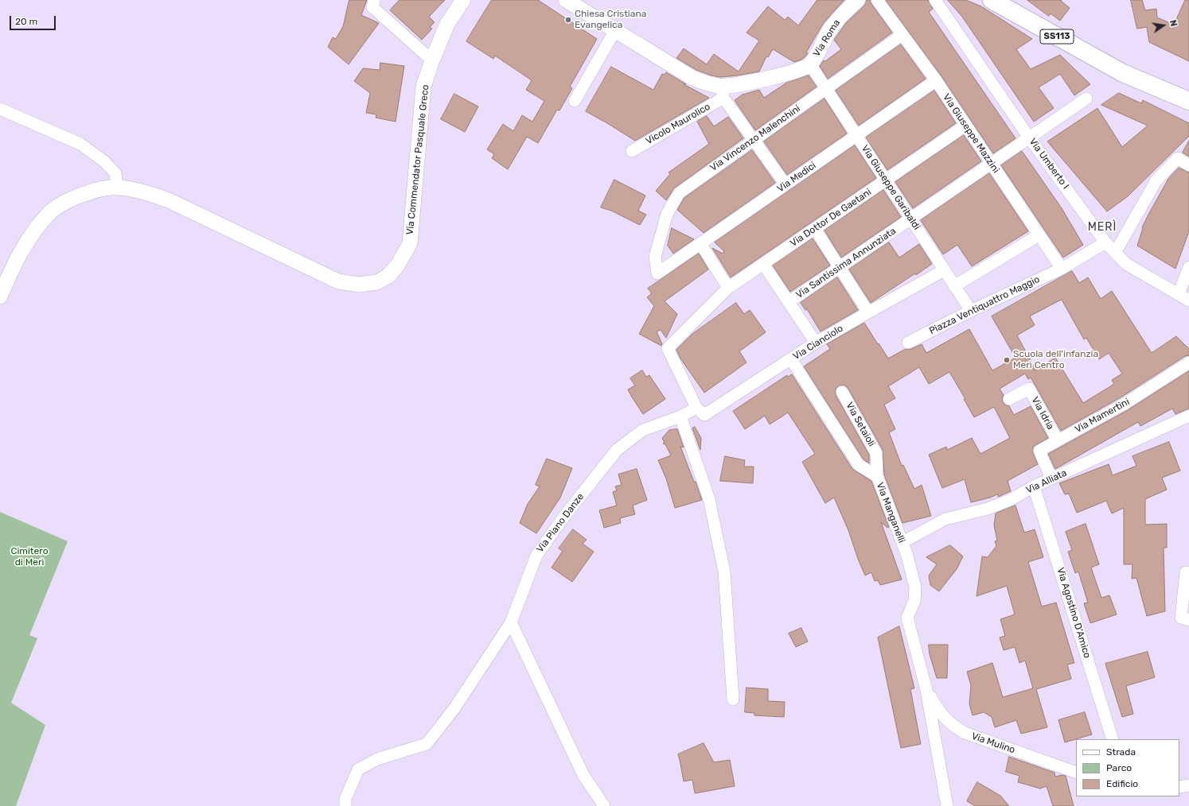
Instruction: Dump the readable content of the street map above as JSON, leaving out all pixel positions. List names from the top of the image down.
{
  "streets": {
    "main road": ["SS113"],
    "street": [
      "Via Roma",
      "Vicolo Maurolico",
      "Via Giuseppe Mazzini",
      "Via Vincenzo Malenchini",
      "Via Commendator Pasquale Greco",
      "Via Umberto I",
      "Via Medici",
      "Via Giuseppe Garibaldi",
      "Via Dottor De Gaetani",
      "Via Santissima Annunziata",
      "Piazza Ventiquattro Maggio",
      "Via Cianciolo",
      "Via Idria",
      "Via Mamertini",
      "Via Setaioli",
      "Via Alliata",
      "Via Manganelli",
      "Via Piano Danze",
      "Via Agostino D'Amico",
      "Via Mulino"
    ]
  },
  "crossings": [
    ["Via Roma", "Via Giuseppe Garibaldi"],
    ["Via Giuseppe Mazzini", "Via Vincenzo Malenchini"],
    ["Via Giuseppe Mazzini", "Via Medici"],
    ["Via Giuseppe Mazzini", "Via Dottor De Gaetani"],
    ["Via Giuseppe Mazzini", "Via Santissima Annunziata"],
    ["Via Giuseppe Mazzini", "Piazza Ventiquattro Maggio"],
    ["Via Vincenzo Malenchini", "Via Medici"],
    ["Via Vincenzo Malenchini", "Via Giuseppe Garibaldi"],
    ["Via Umberto I", "Via Santissima Annunziata"],
    ["Via Umberto I", "Piazza Ventiquattro Maggio"],
    ["Via Medici", "Via Giuseppe Garibaldi"],
    ["Via Giuseppe Garibaldi", "Via Dottor De Gaetani"],
    ["Via Giuseppe Garibaldi", "Via Santissima Annunziata"],
    ["Via Giuseppe Garibaldi", "Piazza Ventiquattro Maggio"],
    ["Via Giuseppe Garibaldi", "Via Cianciolo"],
    ["Via Cianciolo", "Via Manganelli"],
    ["Via Cianciolo", "Via Piano Danze"],
    ["Via Idria", "Via Mamertini"],
    ["Via Mamertini", "Via Alliata"],
    ["Via Setaioli", "Via Manganelli"],
    ["Via Alliata", "Via Manganelli"],
    ["Via Alliata", "Via Agostino D'Amico"],
    ["Via Manganelli", "Via Mulino"]
  ],
  "districts": ["MERÌ"],
  "parks": ["Cimitero di Merì"],
  "places": ["Chiesa Cristiana Evangelica", "Scuola dell'infanzia Merì Centro"],
  "legend": ["Strada", "Parco", "Edificio"],
  "scale_bar": "20 m",
  "north": "right"
}
